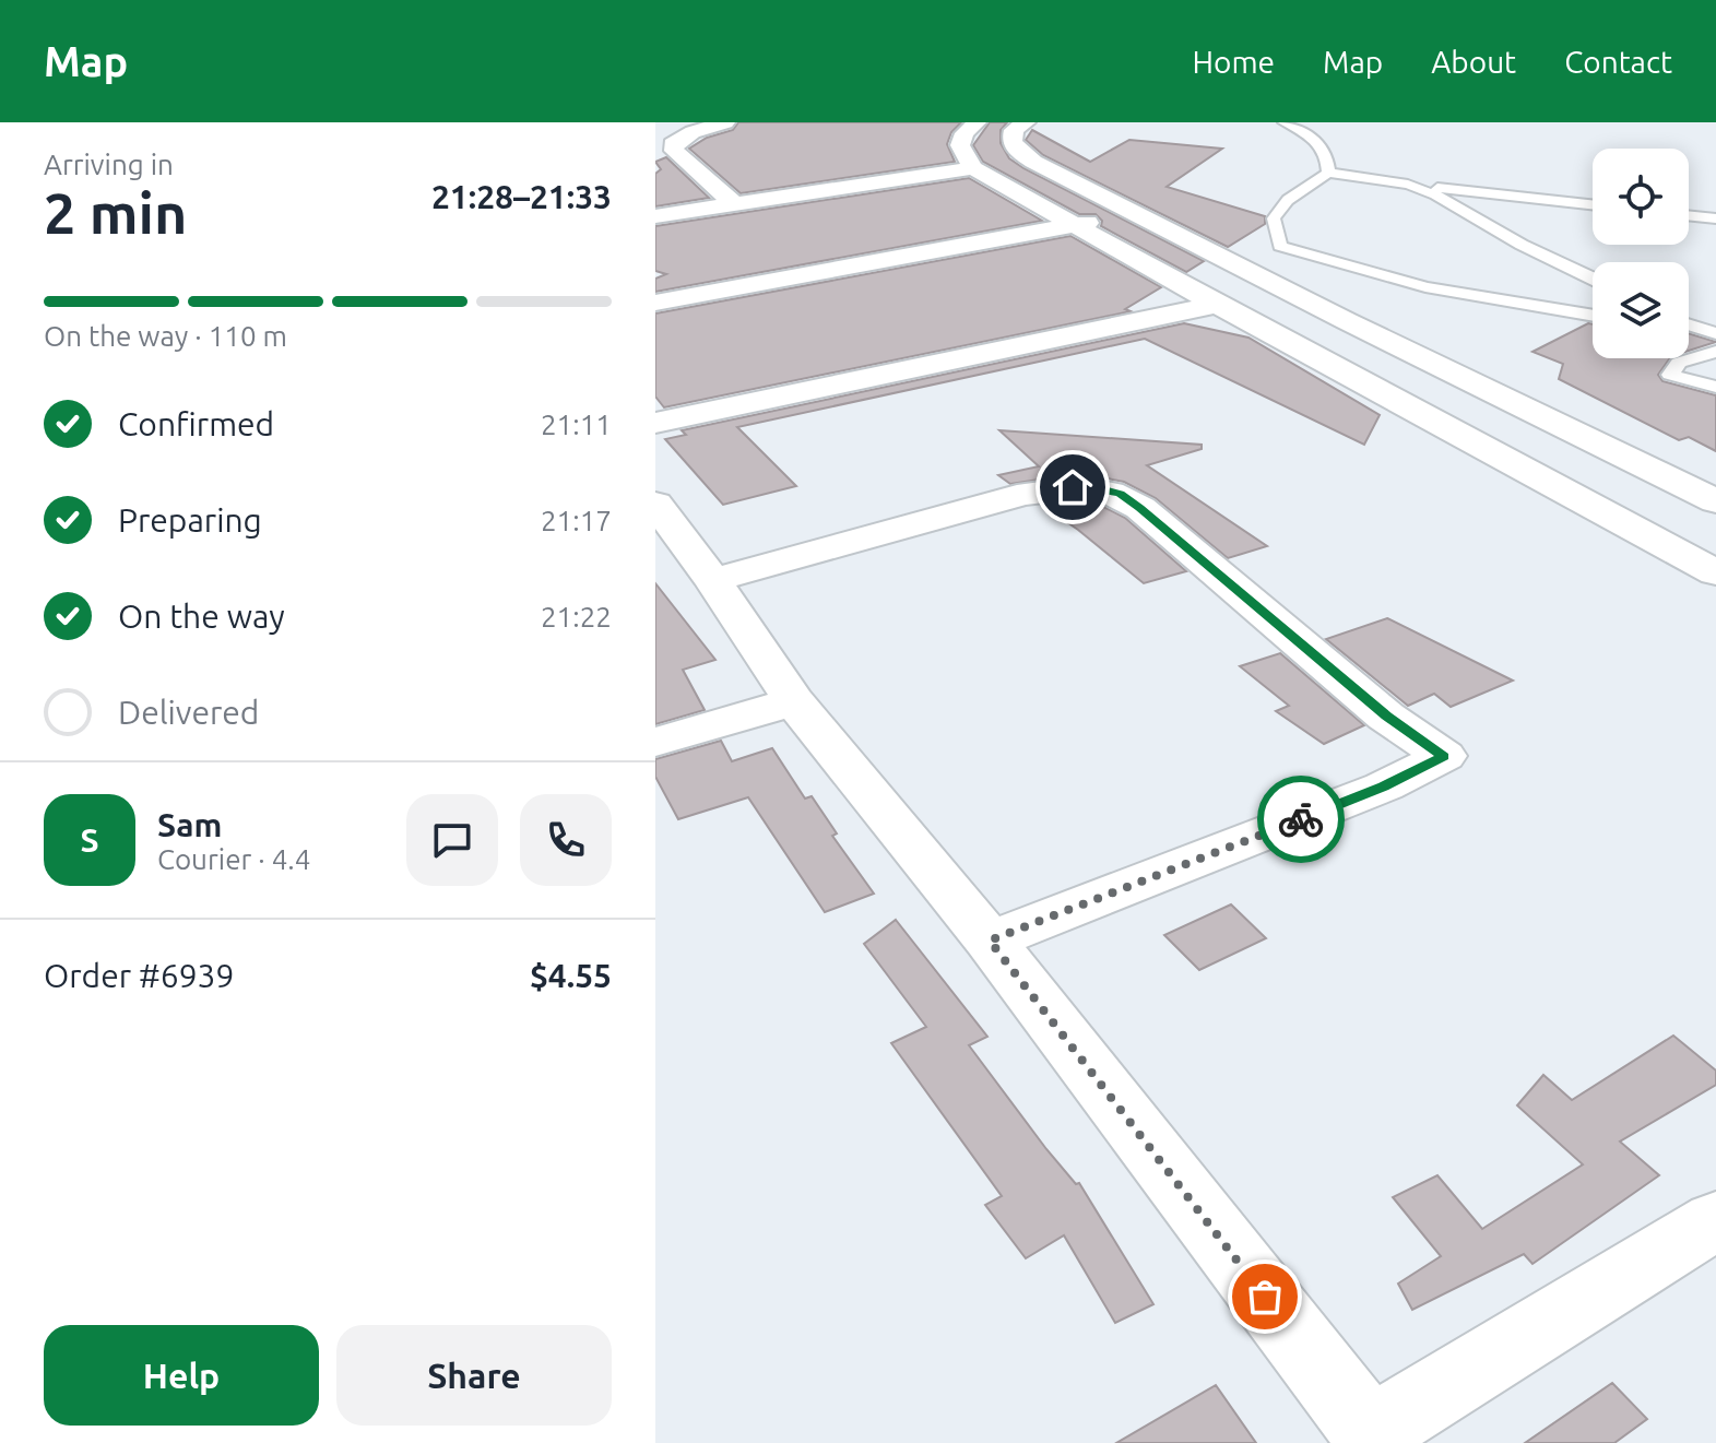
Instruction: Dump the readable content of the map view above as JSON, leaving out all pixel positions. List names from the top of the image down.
{
  "page": {
    "header": "Map",
    "nav": [
      "Home",
      "Map",
      "About",
      "Contact"
    ],
    "heading": ["2 min", "Arriving in", "21:28–21:33"],
    "panel": [
      "Sam",
      "Courier · 4.4",
      "Order #6939",
      "$4.55"
    ],
    "bar": "On the way · 110 m",
    "list": [
      ["Confirmed", "21:11"],
      ["Preparing", "21:17"],
      ["On the way", "21:22"],
      "Delivered"
    ],
    "round": "S",
    "buttons": ["Help", "Share"]
  }
}
